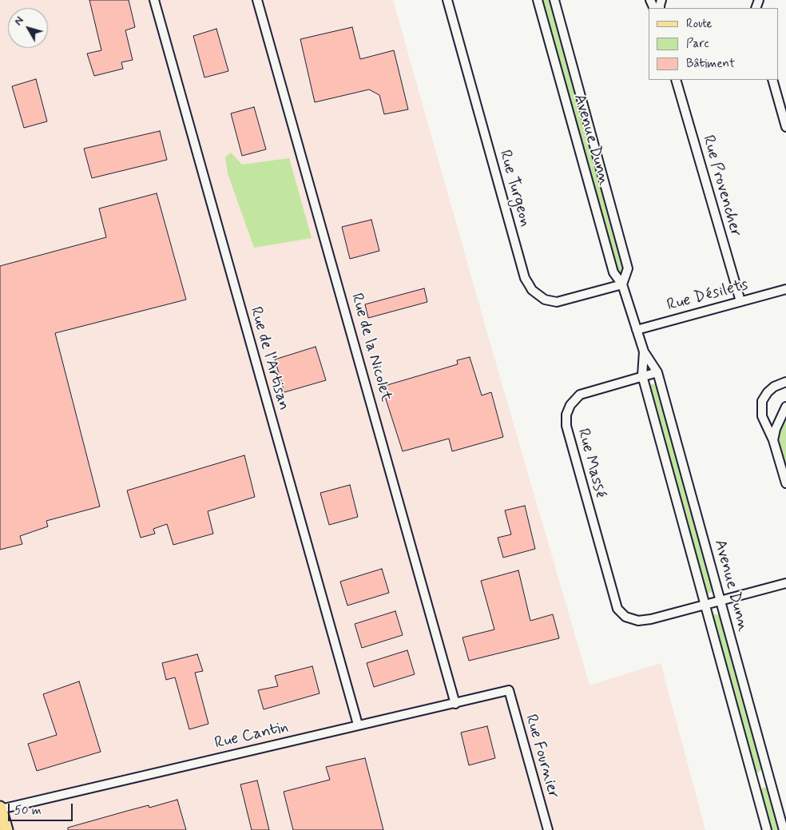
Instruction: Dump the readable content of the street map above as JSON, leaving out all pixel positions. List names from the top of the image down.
{
  "streets": {
    "street": [
      "Avenue Dunn",
      "Rue Provencher",
      "Rue Turgeon",
      "Rue Désilets",
      "Rue de la Nicolet",
      "Rue de l'Artisan",
      "Rue Massé",
      "Rue Cantin",
      "Rue Fournier"
    ]
  },
  "crossings": [
    ["Avenue Dunn", "Rue Turgeon"],
    ["Avenue Dunn", "Rue Désilets"],
    ["Avenue Dunn", "Rue Massé"],
    ["Rue Provencher", "Rue Désilets"],
    ["Rue de la Nicolet", "Rue Cantin"],
    ["Rue de l'Artisan", "Rue Cantin"],
    ["Rue Cantin", "Rue Fournier"]
  ],
  "legend": ["Route", "Parc", "Bâtiment"],
  "scale_bar": "50 m",
  "north": "top left"
}
